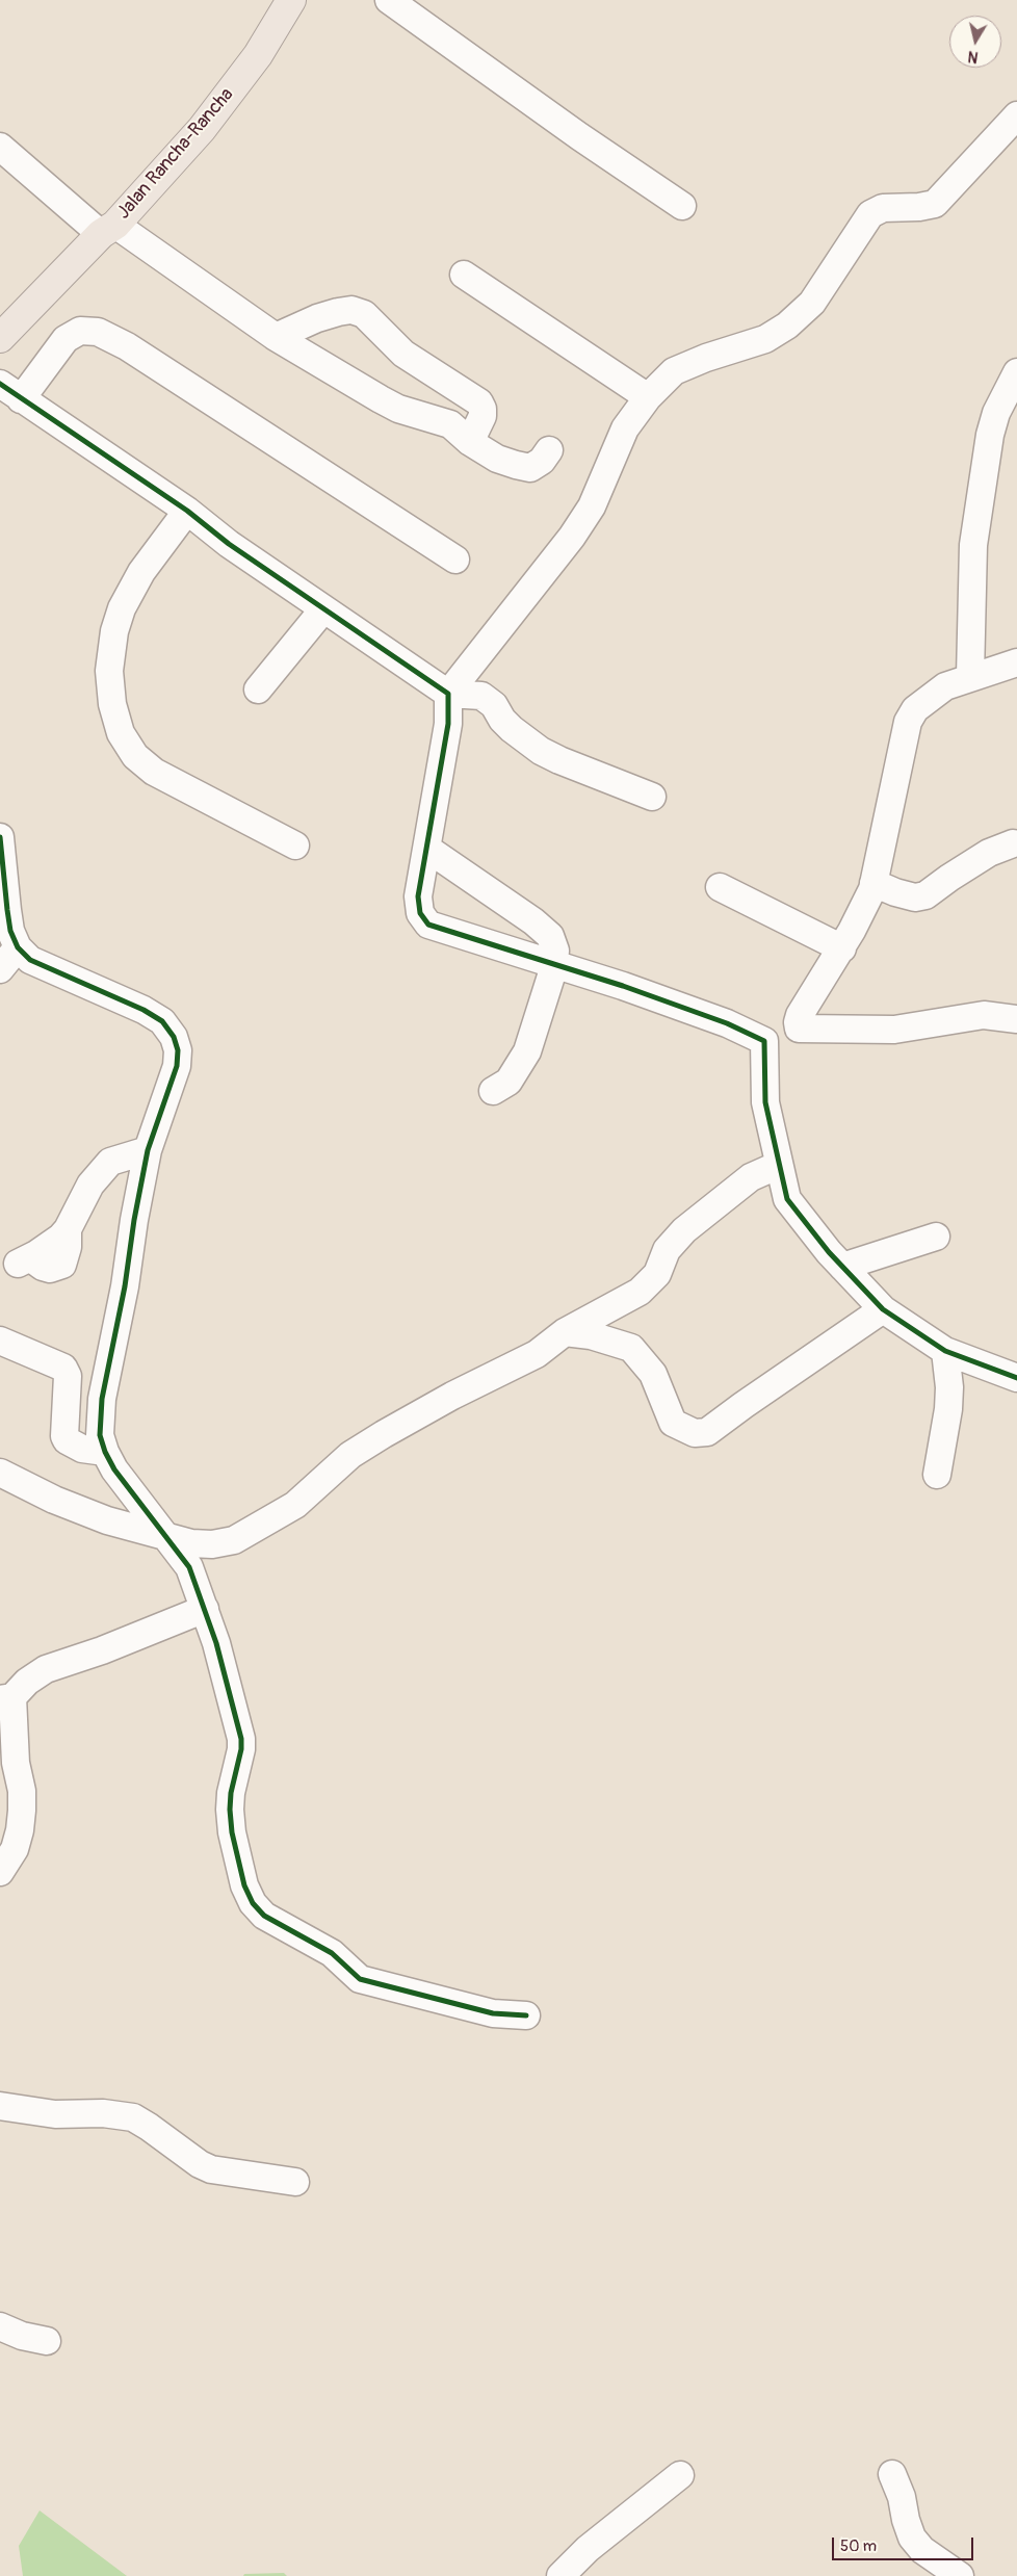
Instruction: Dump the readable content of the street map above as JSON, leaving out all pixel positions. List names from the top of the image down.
{
  "streets": {
    "main road": ["Jalan Rancha-Rancha"]
  },
  "scale_bar": "50 m",
  "north": "bottom"
}
